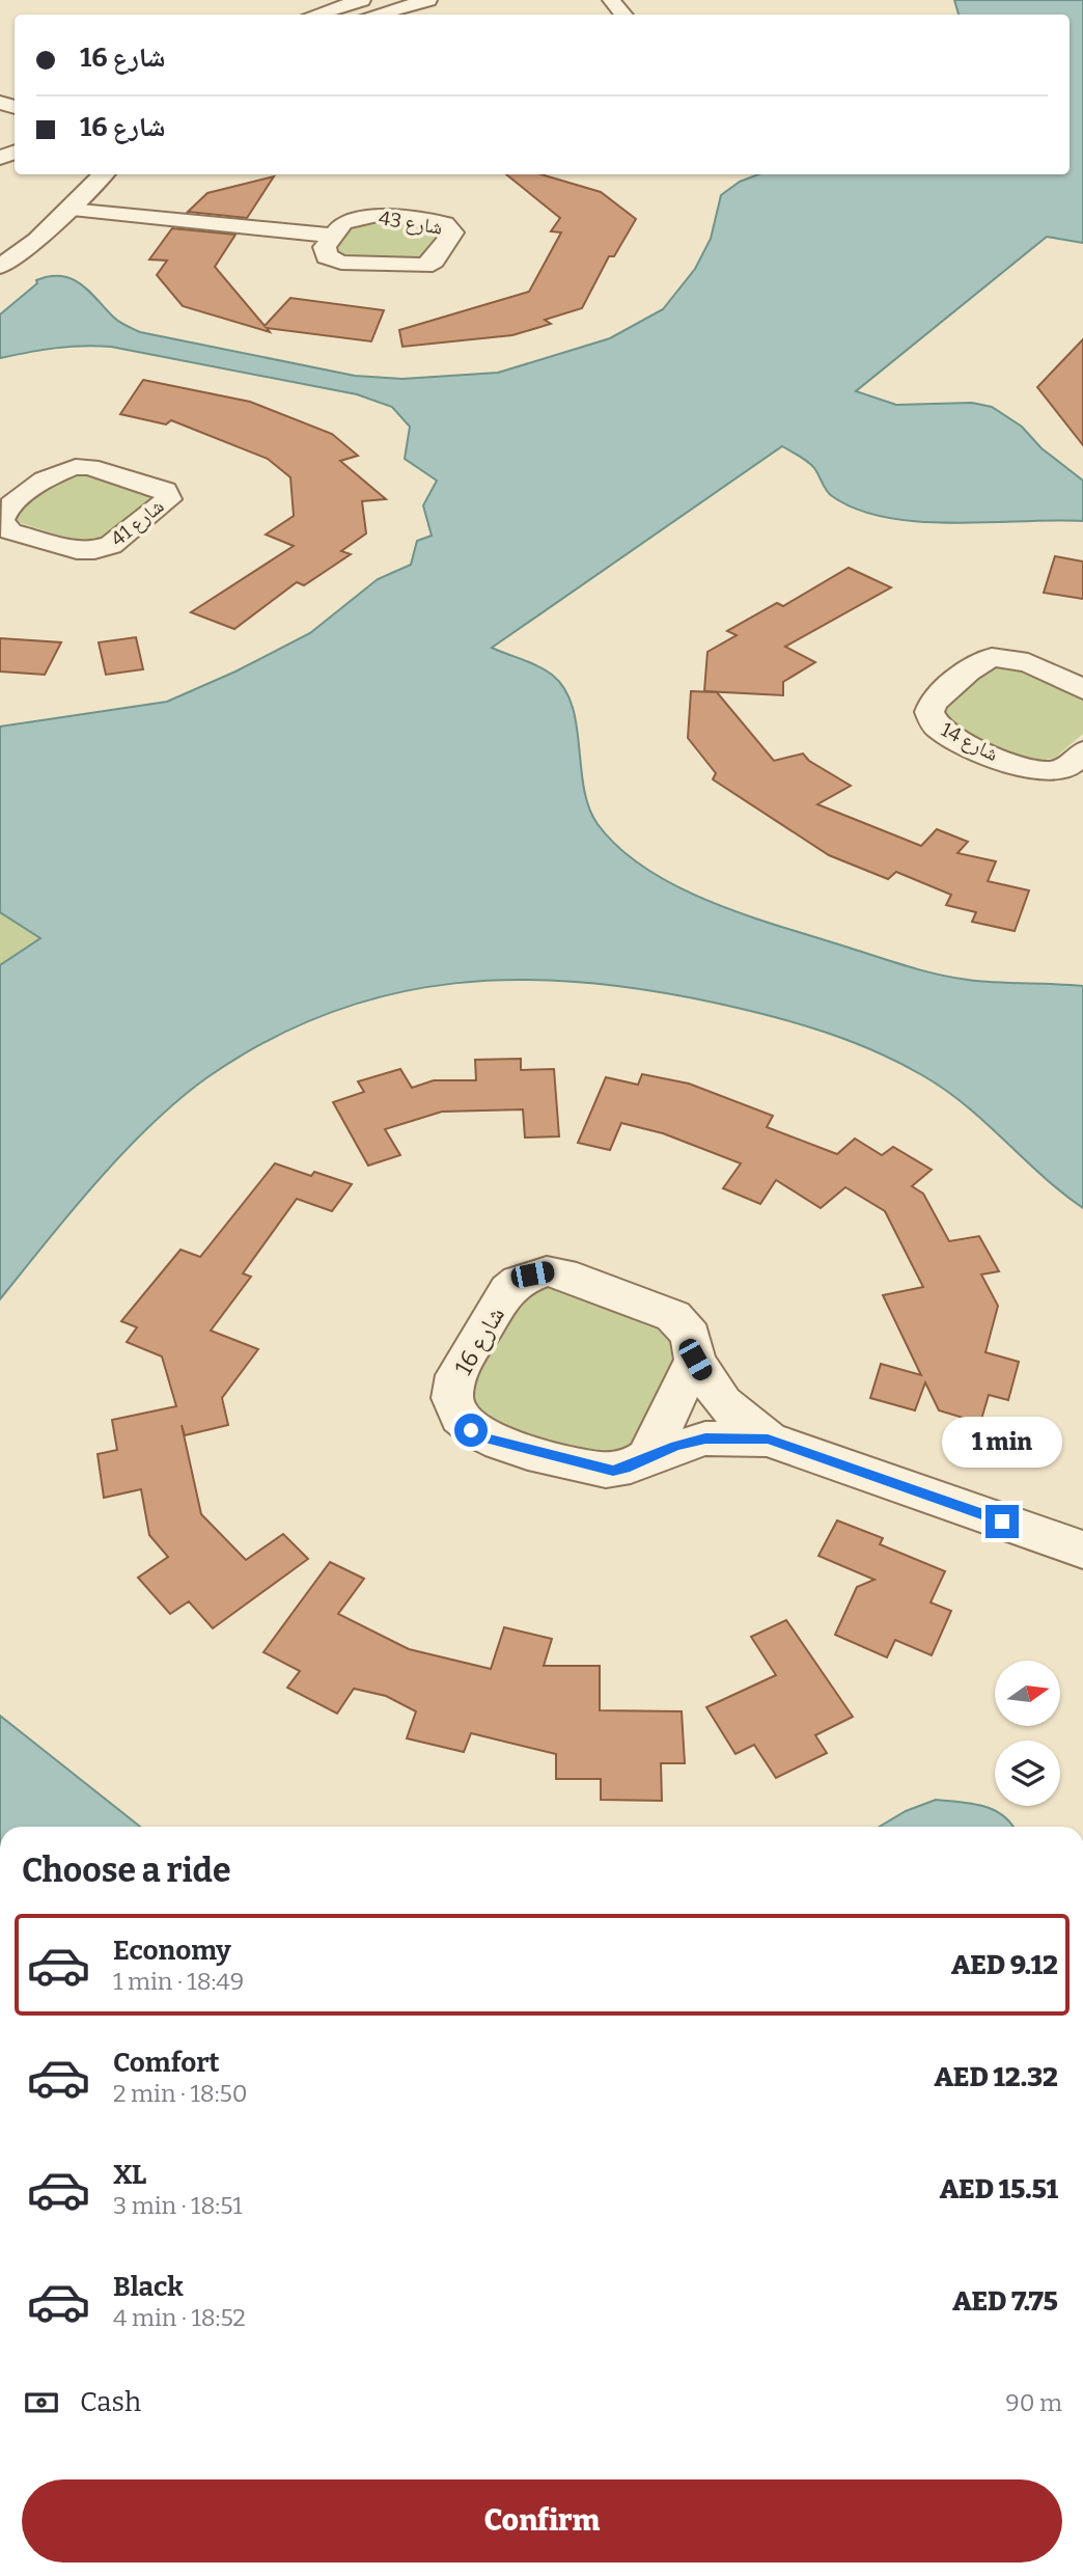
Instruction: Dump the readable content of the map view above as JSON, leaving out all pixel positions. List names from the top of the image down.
{
  "streets": {
    "street": [
      "شارع 43",
      "شارع 41",
      "شارع 14",
      "شارع 16"
    ]
  },
  "north": "right",
  "page": {
    "banner": ["شارع 16", "شارع 16"],
    "bubble": "1 min",
    "heading": "Choose a ride",
    "list": [
      {
        "name": "Economy",
        "note": "1 min · 18:49",
        "value": "AED 9.12"
      },
      {
        "name": "Comfort",
        "note": "2 min · 18:50",
        "value": "AED 12.32"
      },
      {
        "name": "XL",
        "note": "3 min · 18:51",
        "value": "AED 15.51"
      },
      {
        "name": "Black",
        "note": "4 min · 18:52",
        "value": "AED 7.75"
      }
    ],
    "pay": ["Cash", "90 m"],
    "buttons": "Confirm"
  }
}
